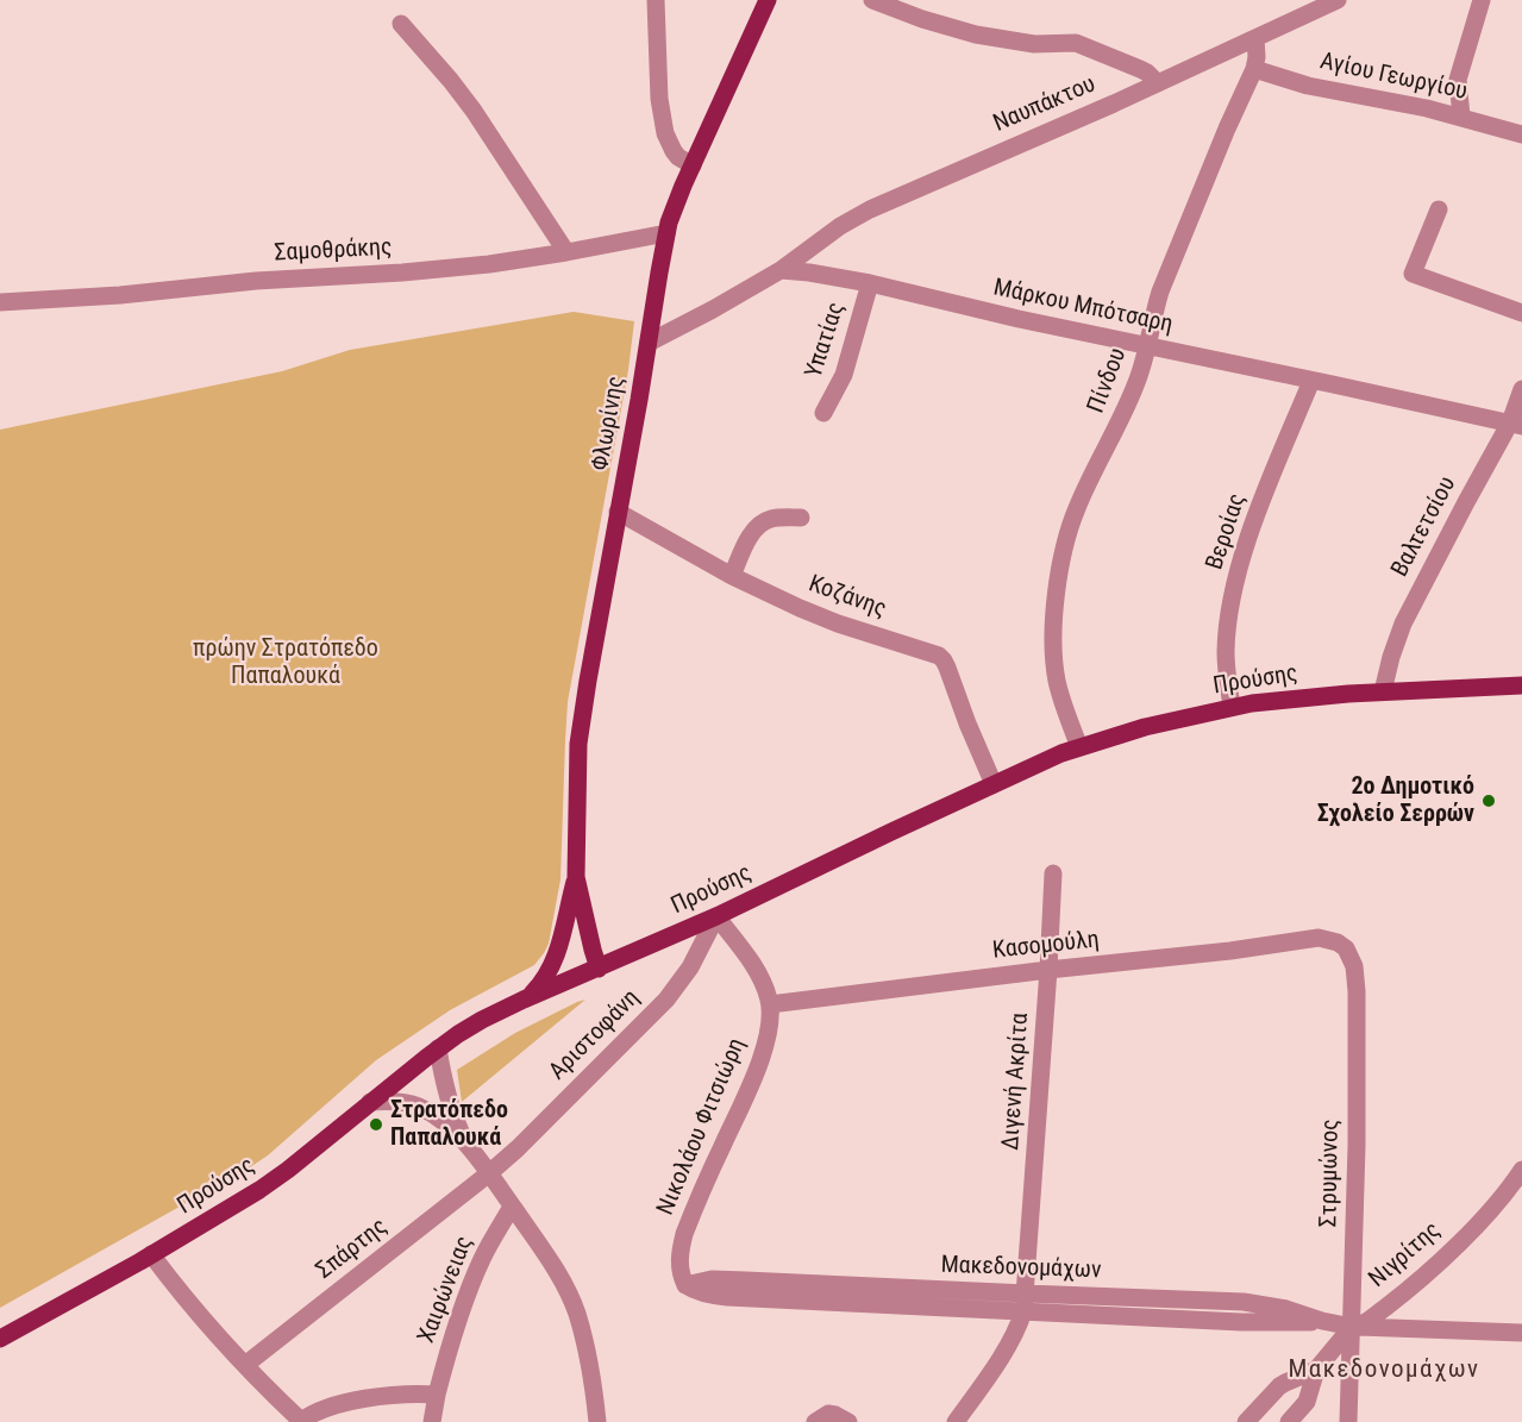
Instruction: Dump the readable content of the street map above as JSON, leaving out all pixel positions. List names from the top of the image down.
{
  "streets": {
    "main road": ["Φλωρίνης", "Προύσης"],
    "street": [
      "Αγίου Γεωργίου",
      "Ναυπάκτου",
      "Σαμοθράκης",
      "Μάρκου Μπότσαρη",
      "Υπατίας",
      "Πίνδου",
      "Βαλτετσίου",
      "Βεροίας",
      "Κοζάνης",
      "Κασομούλη",
      "Αριστοφάνη",
      "Διγενή Ακρίτα",
      "Νικολάου Φιτσιώρη",
      "Στρυμώνος",
      "Σπάρτης",
      "Νιγρίτης",
      "Χαιρώνειας"
    ]
  },
  "crossings": [
    ["Αγίου Γεωργίου", "Πίνδου"],
    ["Ναυπάκτου", "Μάρκου Μπότσαρη"],
    ["Ναυπάκτου", "Πίνδου"],
    ["Σαμοθράκης", "Φλωρίνης"],
    ["Μάρκου Μπότσαρη", "Υπατίας"],
    ["Μάρκου Μπότσαρη", "Πίνδου"],
    ["Μάρκου Μπότσαρη", "Βαλτετσίου"],
    ["Μάρκου Μπότσαρη", "Βεροίας"],
    ["Πίνδου", "Προύσης"],
    ["Φλωρίνης", "Κοζάνης"],
    ["Φλωρίνης", "Προύσης"],
    ["Βαλτετσίου", "Προύσης"],
    ["Βεροίας", "Προύσης"],
    ["Κοζάνης", "Προύσης"],
    ["Προύσης", "Αριστοφάνη"],
    ["Κασομούλη", "Διγενή Ακρίτα"],
    ["Κασομούλη", "Νικολάου Φιτσιώρη"],
    ["Κασομούλη", "Στρυμώνος"],
    ["Αριστοφάνη", "Σπάρτης"],
    ["Διγενή Ακρίτα", "Νικολάου Φιτσιώρη"],
    ["Στρυμώνος", "Νιγρίτης"]
  ],
  "districts": ["Μακεδονομάχων"],
  "parks": ["πρώην Στρατόπεδο Παπαλουκά"],
  "places": ["2ο Δημοτικό Σχολείο Σερρών", "Στρατόπεδο Παπαλουκά"]
}
